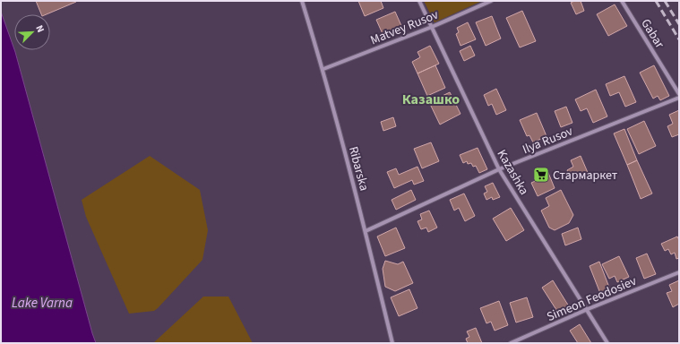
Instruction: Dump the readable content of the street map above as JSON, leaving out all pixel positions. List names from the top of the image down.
{
  "streets": {
    "street": [
      "Matvey Rusov",
      "Gabar",
      "Ilya Rusov",
      "Ribarska",
      "Kazashka",
      "Simeon Feodosiev"
    ]
  },
  "crossings": [
    ["Matvey Rusov", "Ribarska"],
    ["Matvey Rusov", "Kazashka"],
    ["Ilya Rusov", "Ribarska"],
    ["Ilya Rusov", "Kazashka"],
    ["Kazashka", "Simeon Feodosiev"]
  ],
  "districts": ["Казашко"],
  "water": ["Lake Varna"],
  "places": {
    "supermarket": ["Стармаркет"]
  },
  "north": "top right"
}
